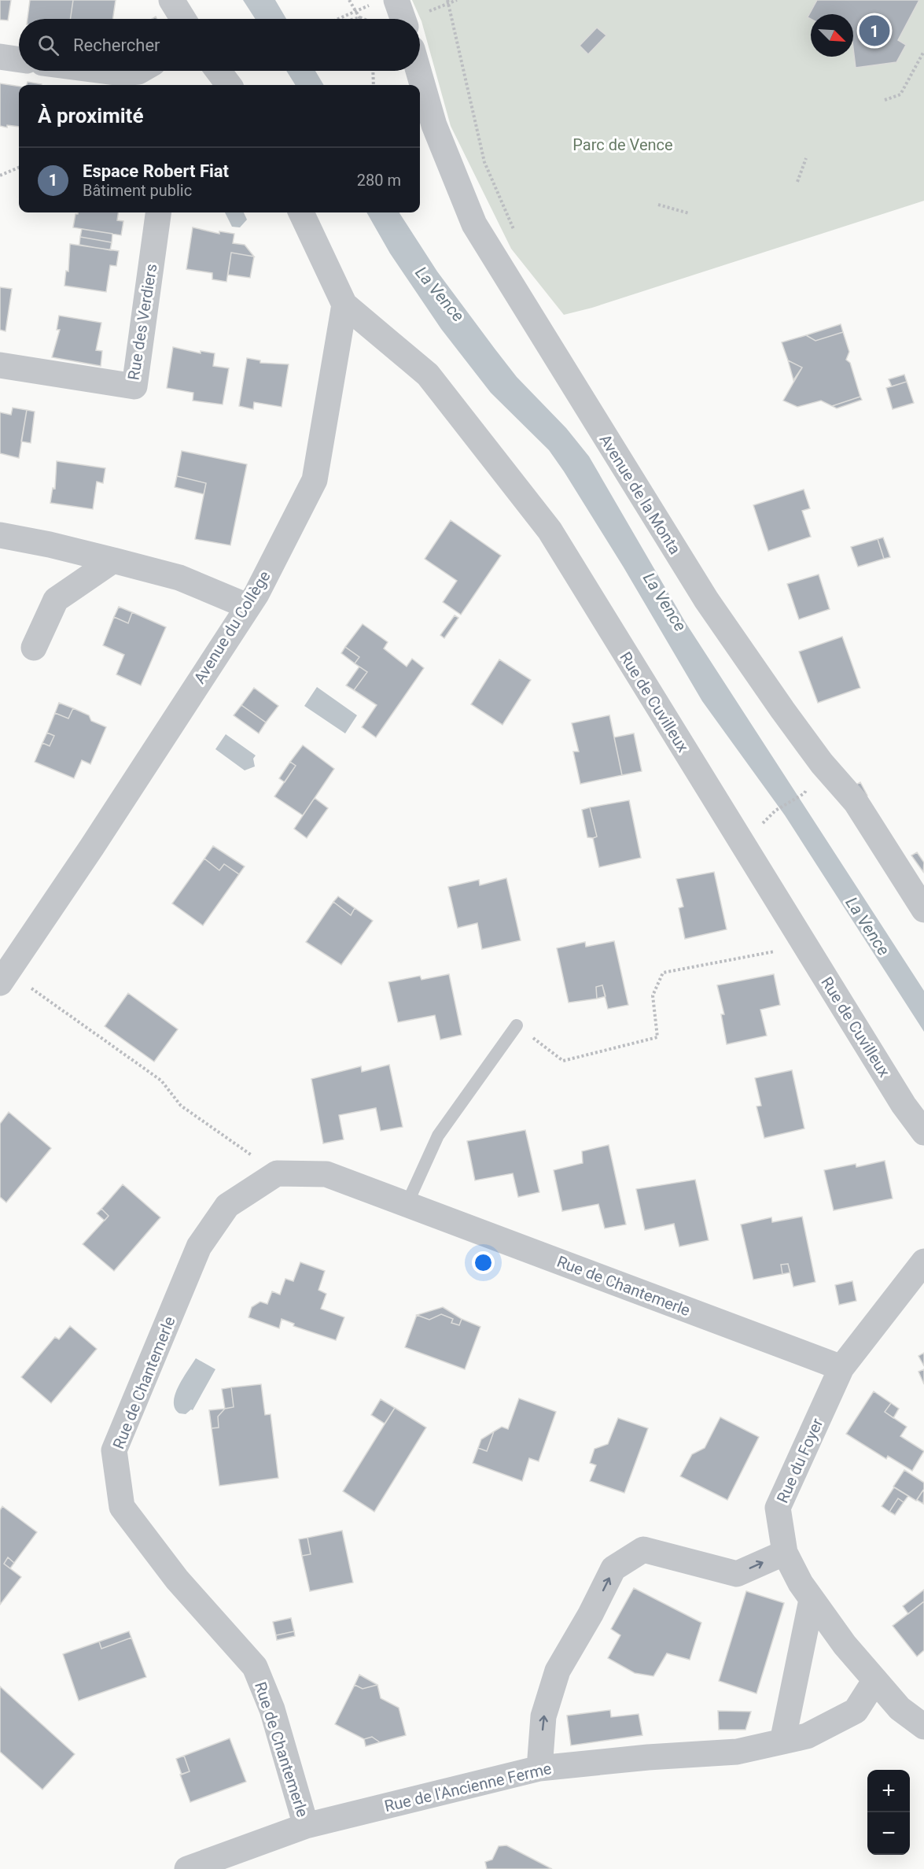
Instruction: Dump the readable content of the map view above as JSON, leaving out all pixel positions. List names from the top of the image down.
{
  "streets": {
    "street": [
      "Rue des Verdiers",
      "Avenue de la Monta",
      "Avenue du Collège",
      "Rue de Cuvilleux",
      "Rue de Chantemerle",
      "Rue du Foyer",
      "Rue de l'Ancienne Ferme"
    ]
  },
  "crossings": [
    ["Avenue du Collège", "Rue de Cuvilleux"],
    ["Rue de Chantemerle", "Rue du Foyer"],
    ["Rue de Chantemerle", "Rue de l'Ancienne Ferme"],
    ["Rue du Foyer", "Rue de l'Ancienne Ferme"]
  ],
  "water": ["La Vence"],
  "parks": ["Parc de Vence"],
  "north": "bottom right",
  "page": {
    "pins": "1",
    "search": "Rechercher",
    "heading": "À proximité",
    "list": [
      {
        "mark": "1",
        "name": "Espace Robert Fiat",
        "note": "Bâtiment public",
        "value": "280 m"
      }
    ],
    "map_buttons": ["+", "−"]
  }
}
